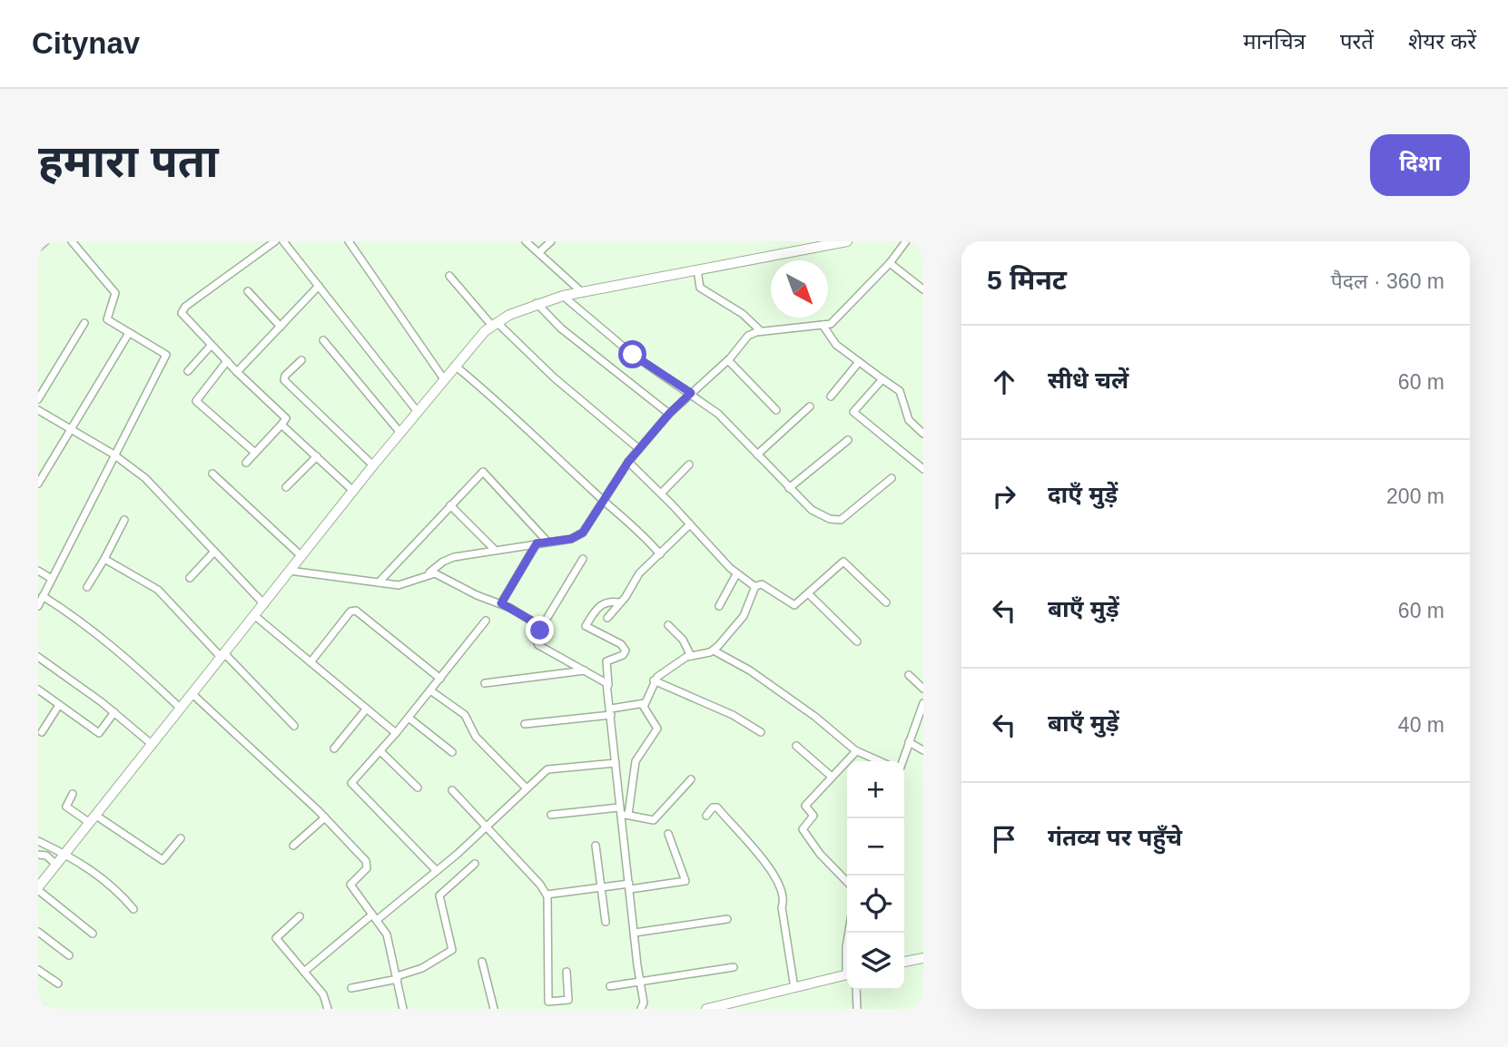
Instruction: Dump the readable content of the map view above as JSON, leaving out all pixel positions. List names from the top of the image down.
{
  "north": "bottom right",
  "page": {
    "header": "Citynav",
    "nav": ["मानचित्र", "परतें", "शेयर करें"],
    "buttons": "दिशा",
    "title": "हमारा पता",
    "heading": ["5 मिनट", "पैदल · 360 m"],
    "list": [
      ["सीधे चलें", "60 m"],
      ["दाएँ मुड़ें", "200 m"],
      ["बाएँ मुड़ें", "60 m"],
      ["बाएँ मुड़ें", "40 m"],
      "गंतव्य पर पहुँचे"
    ],
    "map_buttons": ["+", "−"]
  }
}
